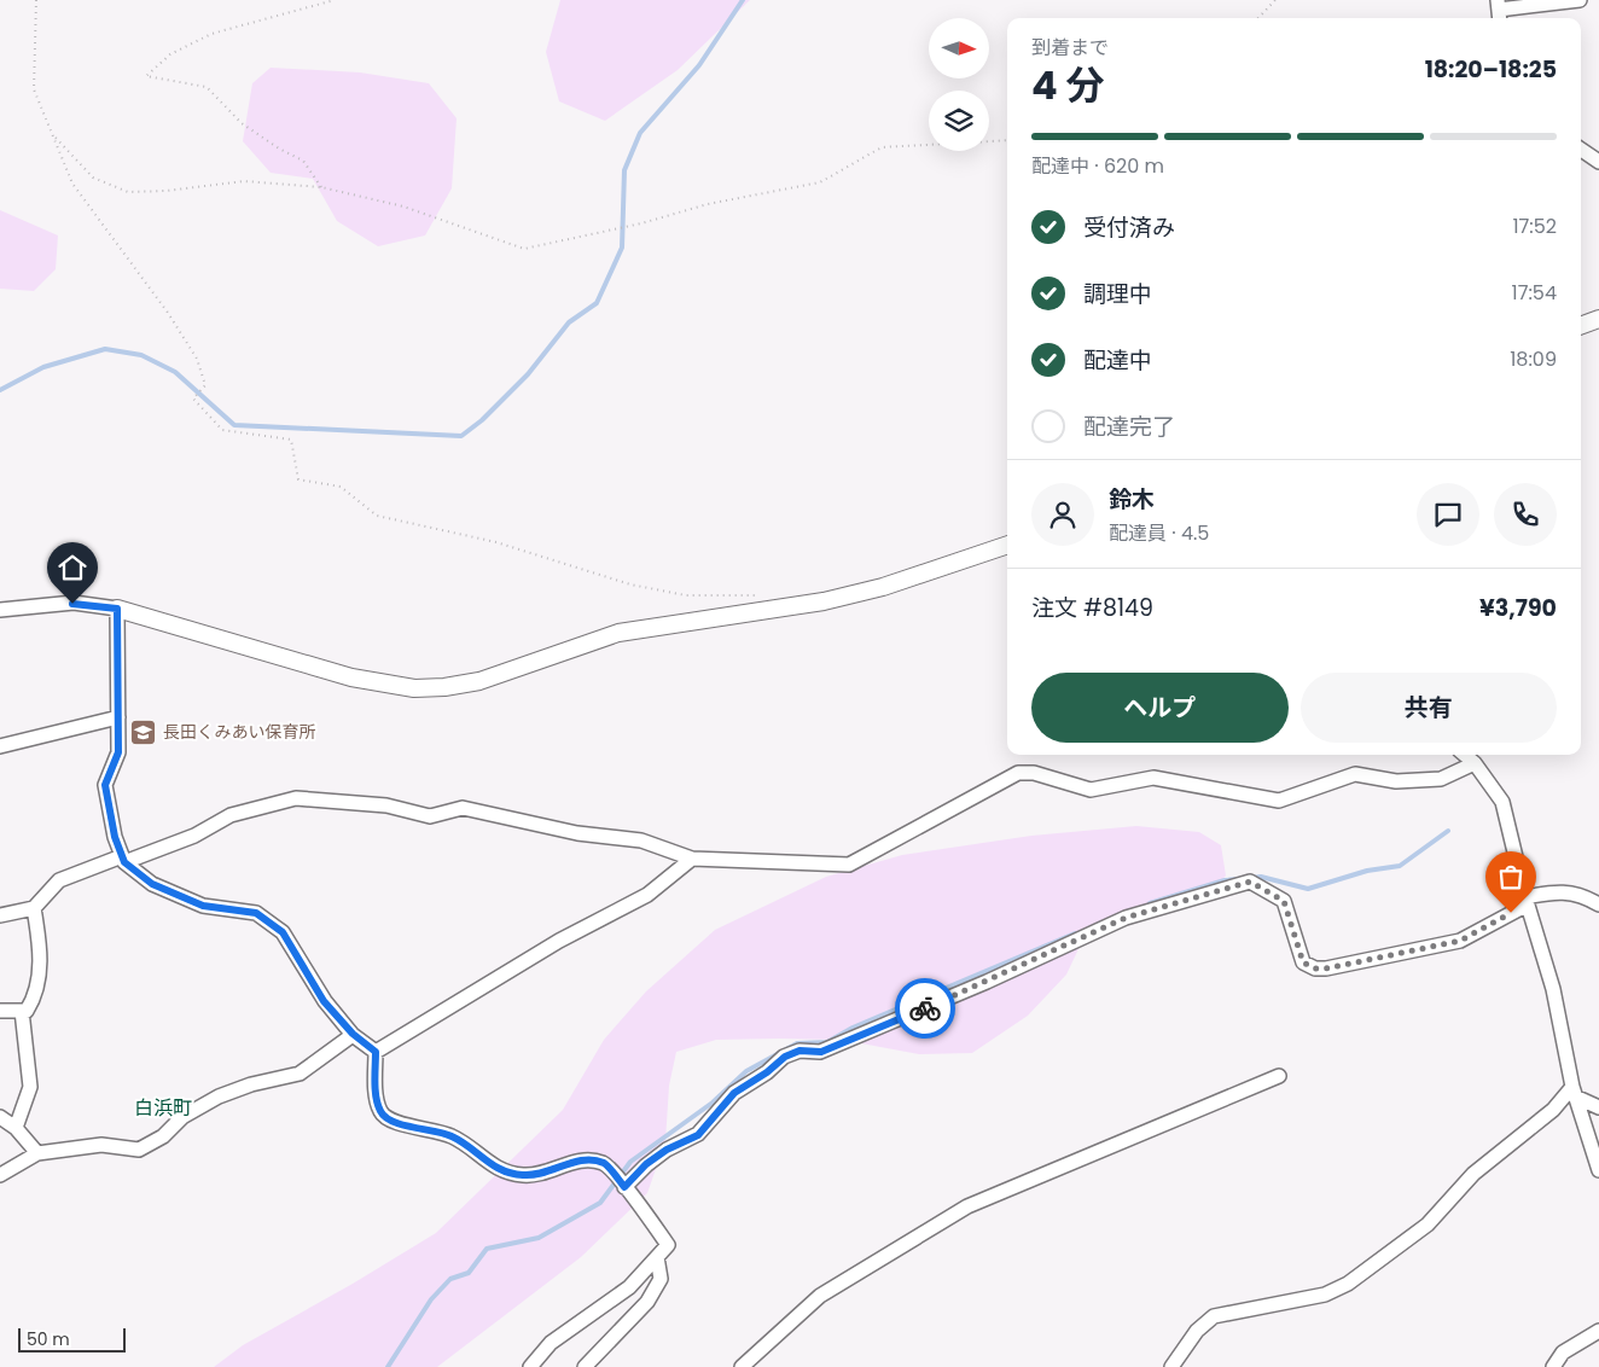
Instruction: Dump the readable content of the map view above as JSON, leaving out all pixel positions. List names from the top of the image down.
{
  "districts": ["白浜町"],
  "places": {
    "school or university": ["長田くみあい保育所"]
  },
  "scale_bar": "50 m",
  "north": "right",
  "page": {
    "heading": ["4 分", "到着まで", "18:20–18:25"],
    "panel": [
      "鈴木",
      "配達員 · 4.5",
      "注文 #8149",
      "¥3,790"
    ],
    "bar": "配達中 · 620 m",
    "list": [
      ["受付済み", "17:52"],
      ["調理中", "17:54"],
      ["配達中", "18:09"],
      "配達完了"
    ],
    "buttons": ["ヘルプ", "共有"],
    "scale": "50 m"
  }
}
